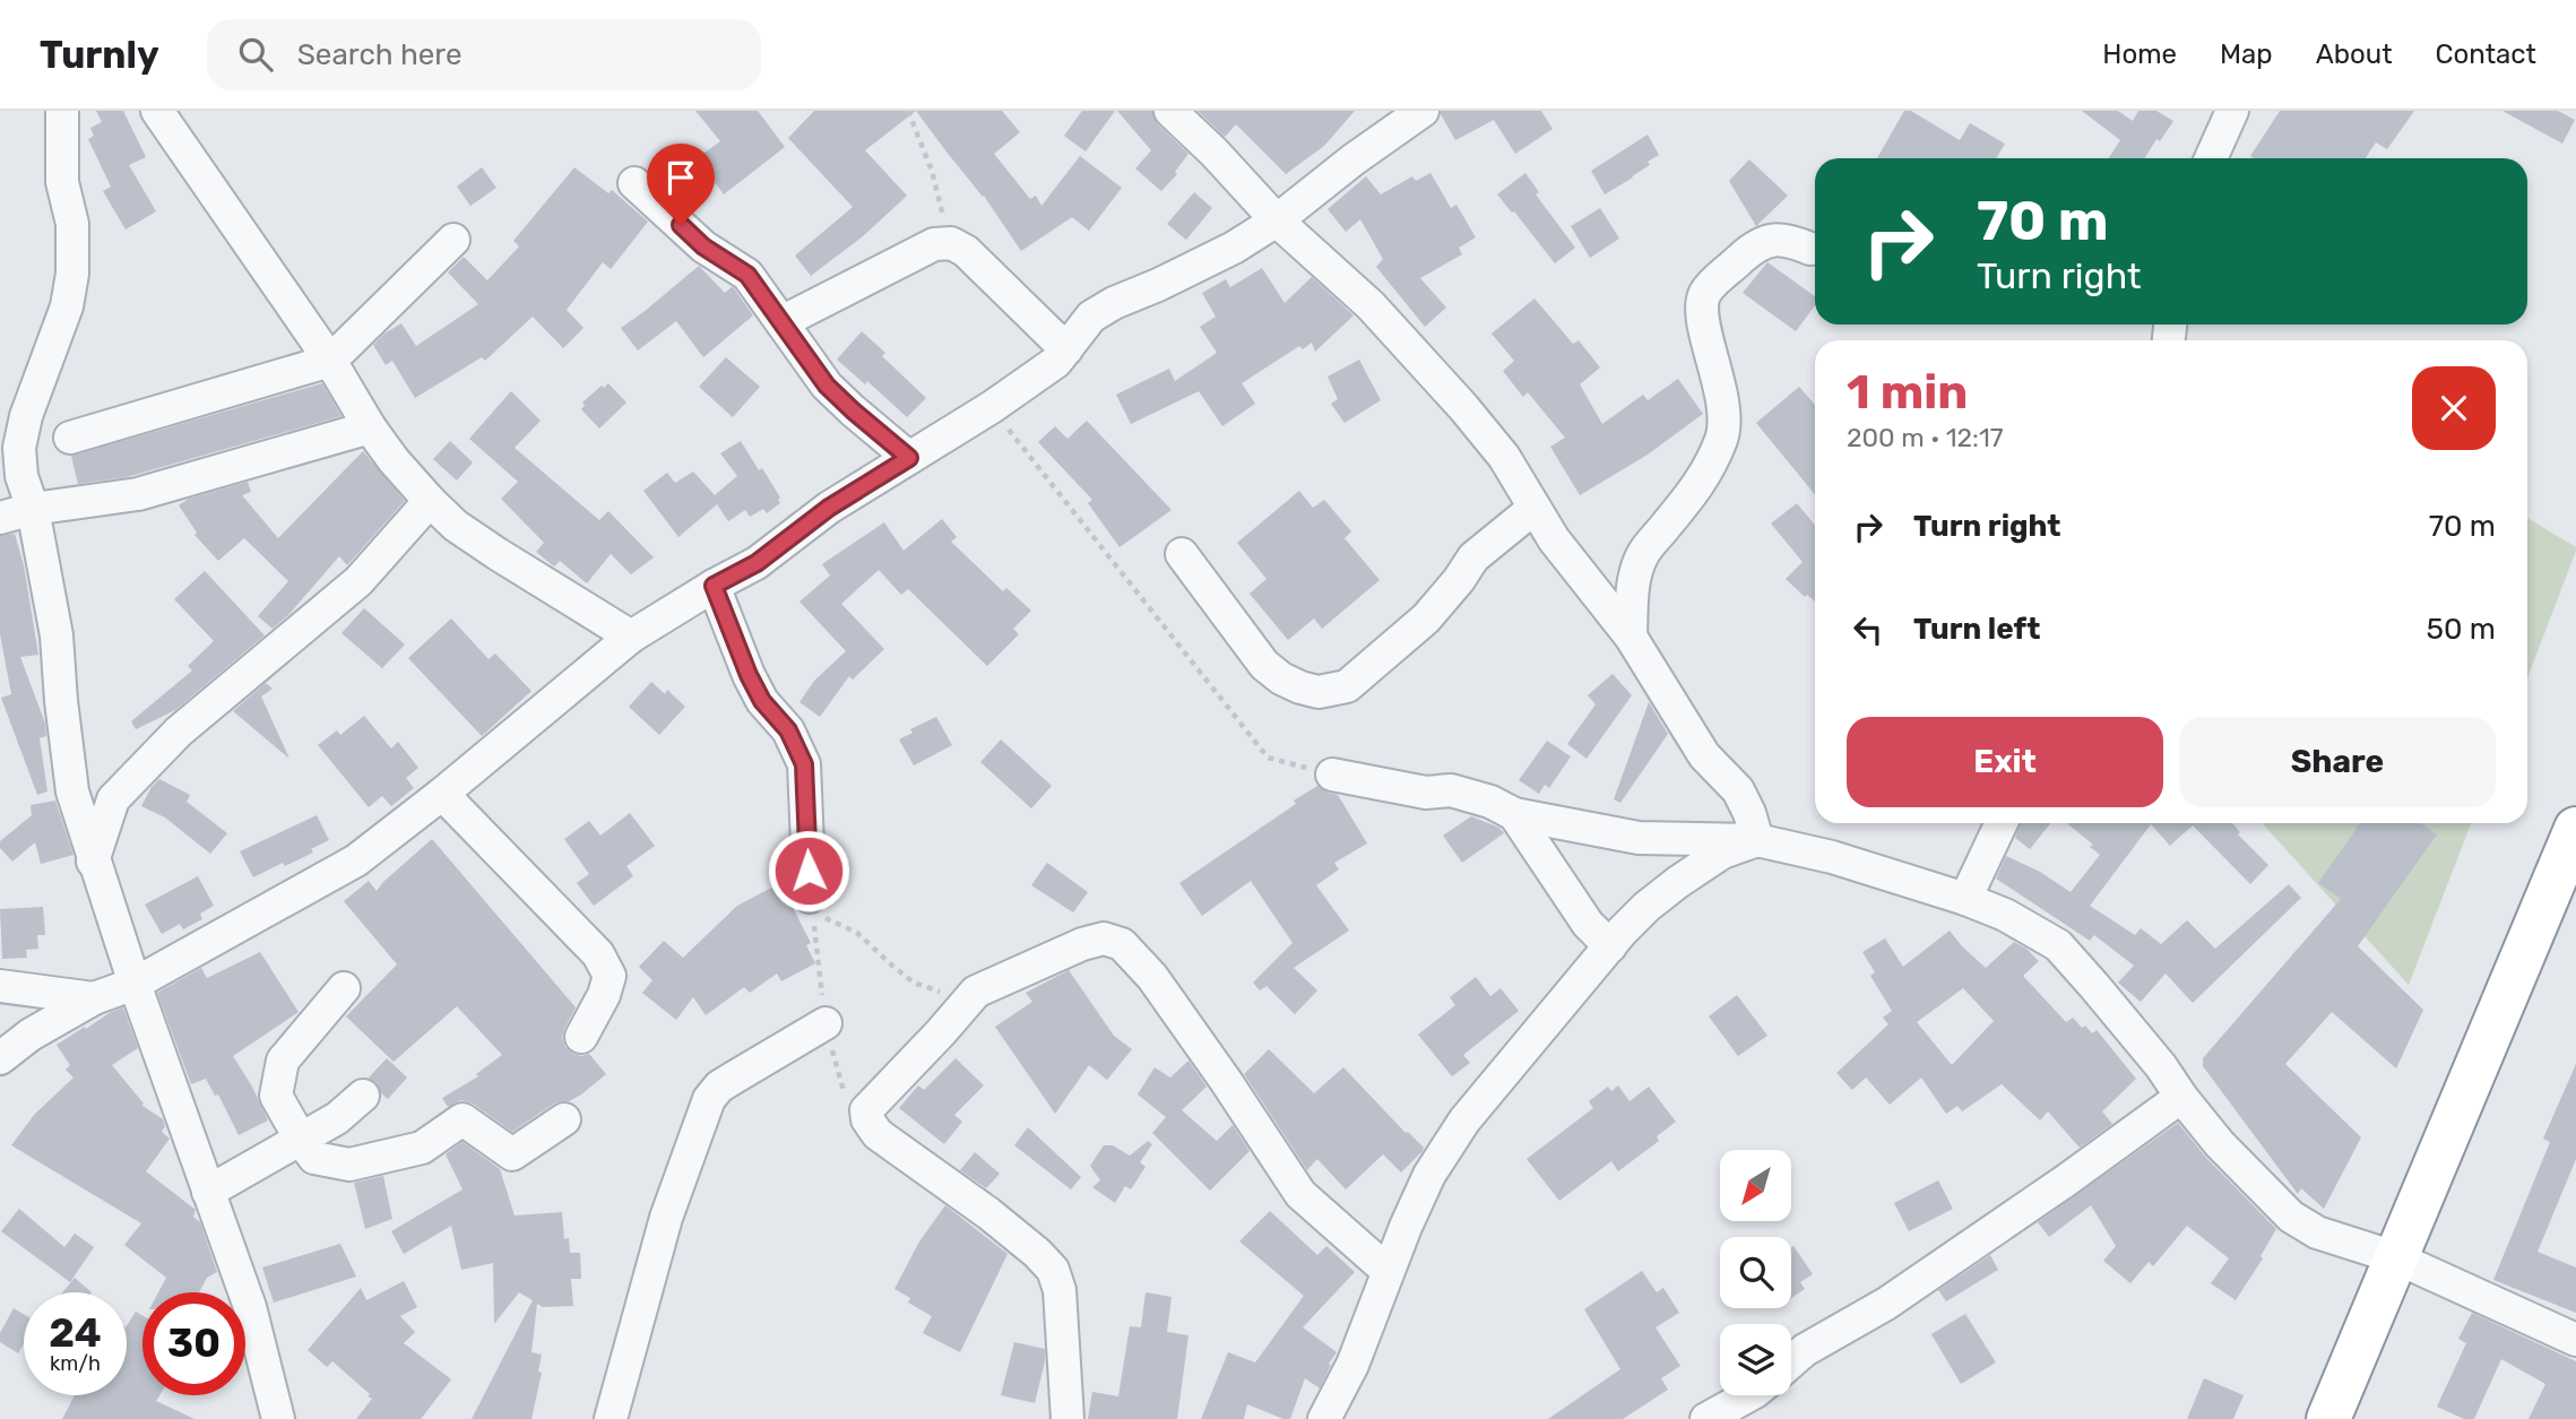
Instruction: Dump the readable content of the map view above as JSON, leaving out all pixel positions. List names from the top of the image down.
{
  "north": "bottom left",
  "page": {
    "header": "Turnly",
    "search": "Search here",
    "nav": [
      "Home",
      "Map",
      "About",
      "Contact"
    ],
    "turn": ["70 m", "Turn right"],
    "heading": ["1 min", "200 m · 12:17"],
    "list": [
      {
        "name": "Turn right",
        "value": "70 m"
      },
      {
        "name": "Turn left",
        "value": "50 m"
      }
    ],
    "buttons": ["Exit", "Share"],
    "speed": "24 km/h",
    "limit": "30"
  }
}
